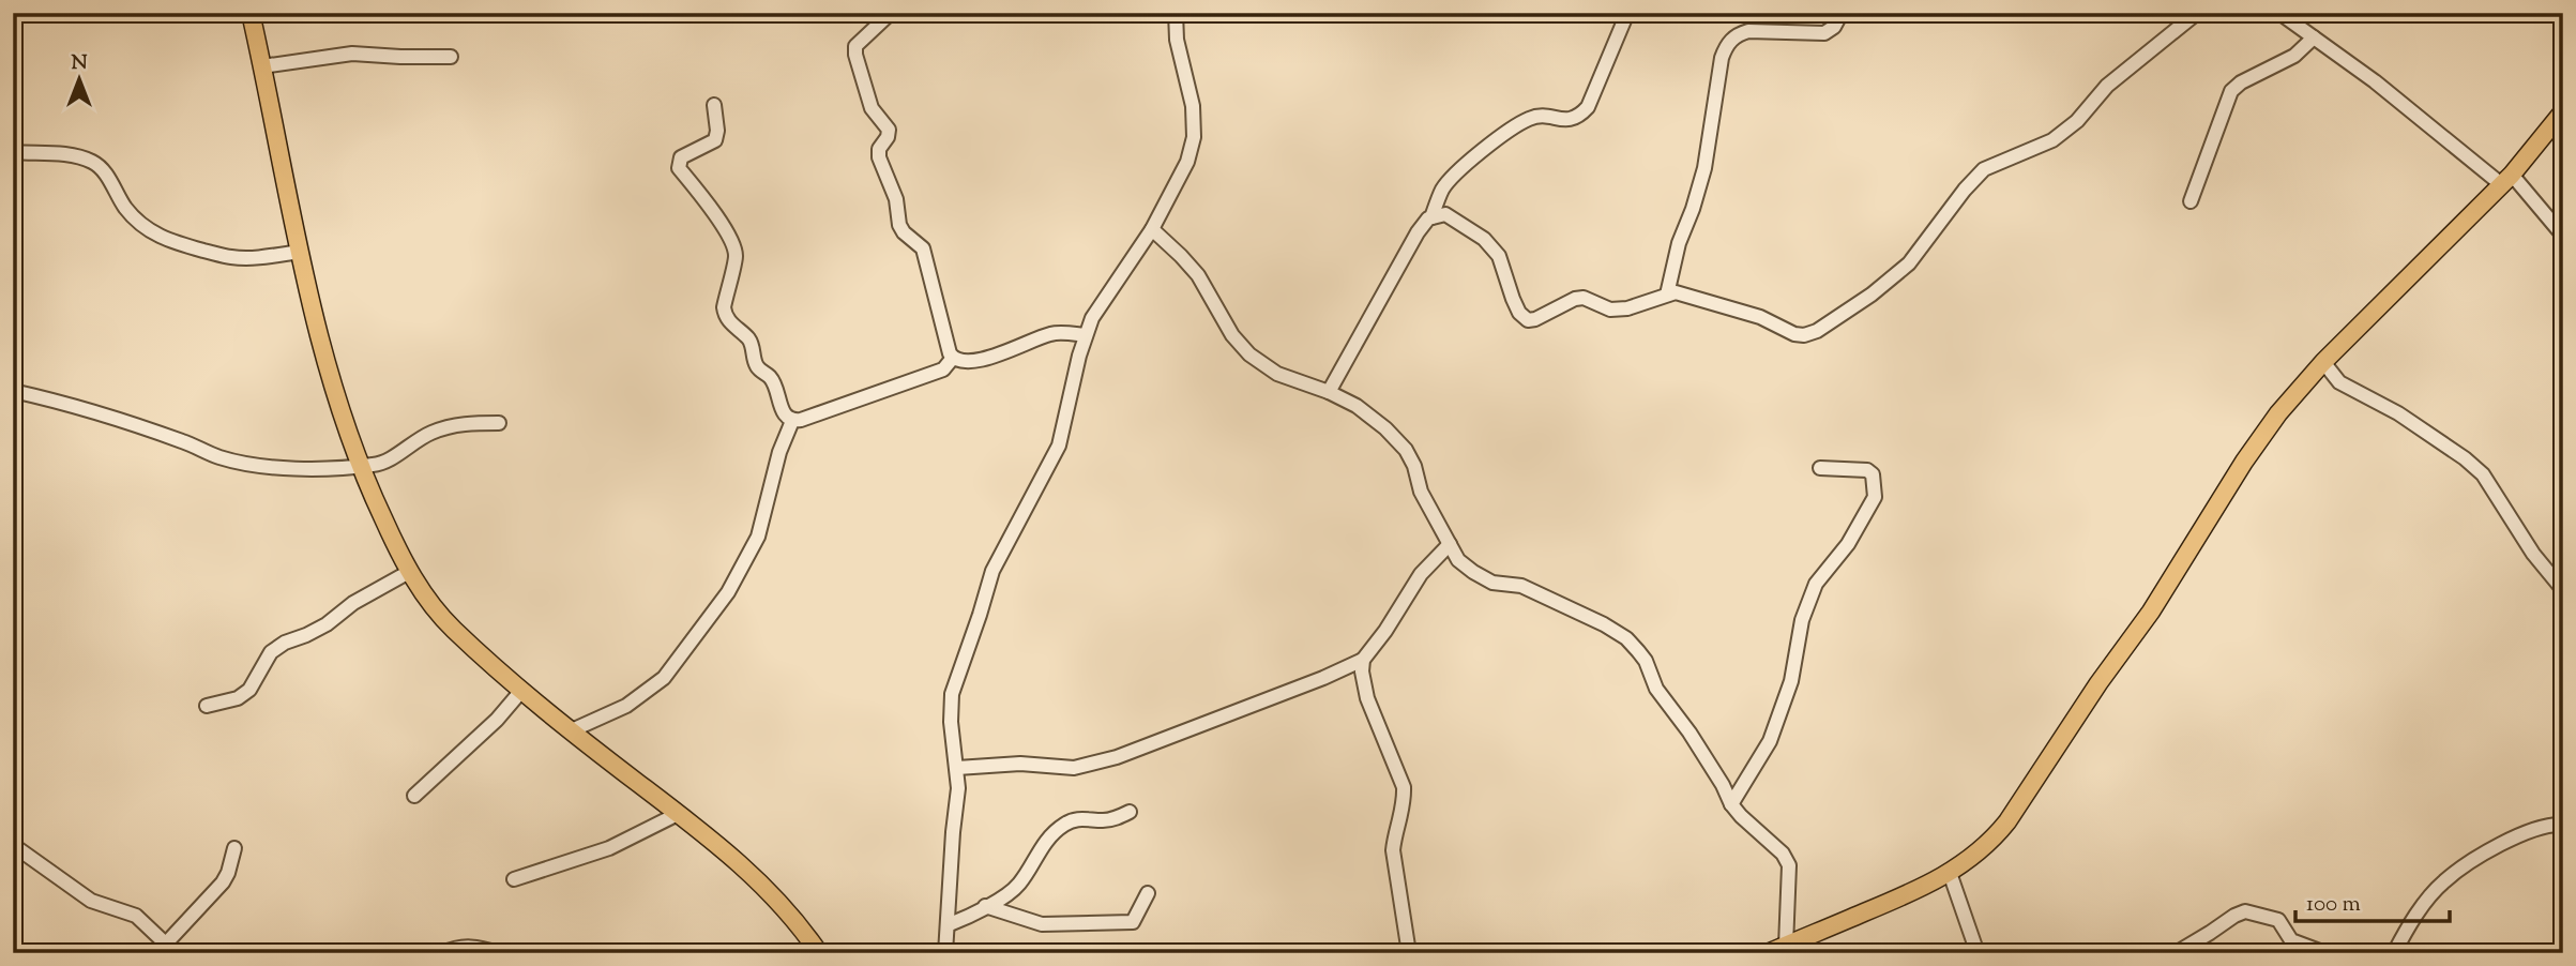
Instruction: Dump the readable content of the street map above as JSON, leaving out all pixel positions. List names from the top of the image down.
{
  "scale_bar": "100 m",
  "north": "top"
}
